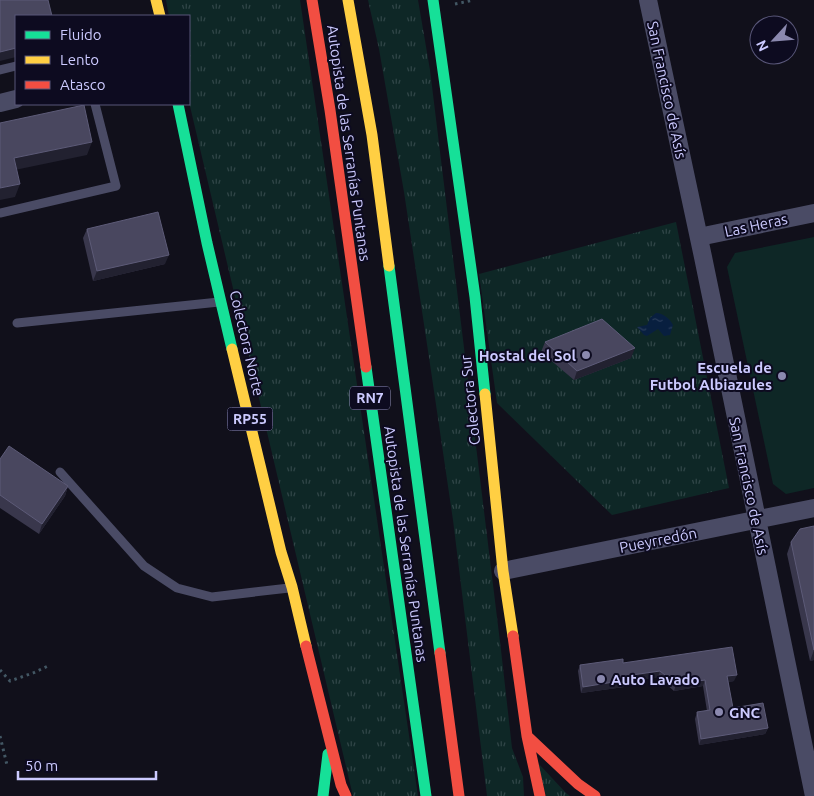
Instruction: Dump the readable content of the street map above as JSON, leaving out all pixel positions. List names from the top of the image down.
{
  "streets": {
    "main road": [
      "Autopista de las Serranías Puntanas",
      "Colectora Norte",
      "RN7",
      "Colectora Sur",
      "RP55"
    ],
    "street": ["San Francisco de Asís", "Las Heras", "Pueyrredón"]
  },
  "crossings": [
    ["San Francisco de Asís", "Las Heras"],
    ["San Francisco de Asís", "Pueyrredón"],
    ["Colectora Sur", "Pueyrredón"]
  ],
  "places": [
    "Hostal del Sol",
    "Escuela de Futbol Albiazules",
    "Auto Lavado",
    "GNC"
  ],
  "legend": ["Fluido", "Lento", "Atasco"],
  "scale_bar": "50 m",
  "north": "bottom left"
}
